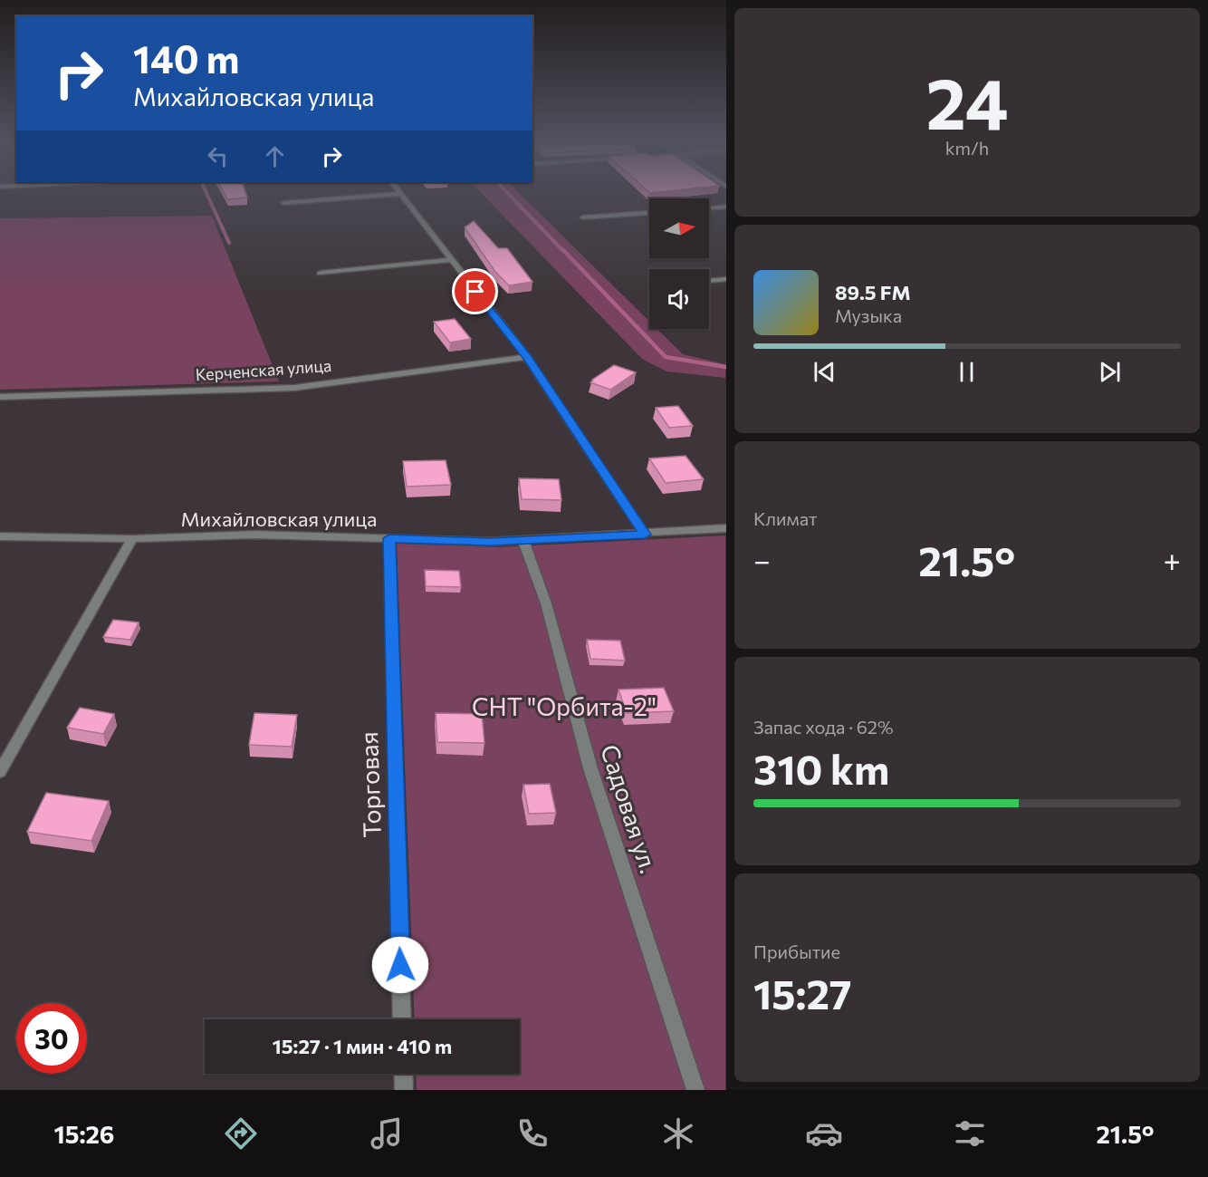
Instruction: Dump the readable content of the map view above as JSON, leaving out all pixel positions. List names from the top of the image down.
{
  "streets": {
    "street": [
      "Керченская улица",
      "Михайловская улица",
      "Торговая",
      "Садовая ул."
    ]
  },
  "crossings": [
    ["Михайловская улица", "Торговая"],
    ["Михайловская улица", "Садовая ул."]
  ],
  "parks": ["СНТ \"Орбита-2\""],
  "north": "right",
  "page": {
    "tile": [
      ["24", "km/h"],
      "Климат",
      ["Запас хода · 62%", "310 km"],
      ["Прибытие", "15:27"]
    ],
    "turn": ["140 m", "Михайловская улица"],
    "song": ["89.5 FM", "Музыка"],
    "heat": ["−", "21.5°", "+"],
    "limit": "30",
    "trip": "15:27 · 1 мин · 410 m",
    "tabs": ["15:26", "21.5°"]
  }
}
